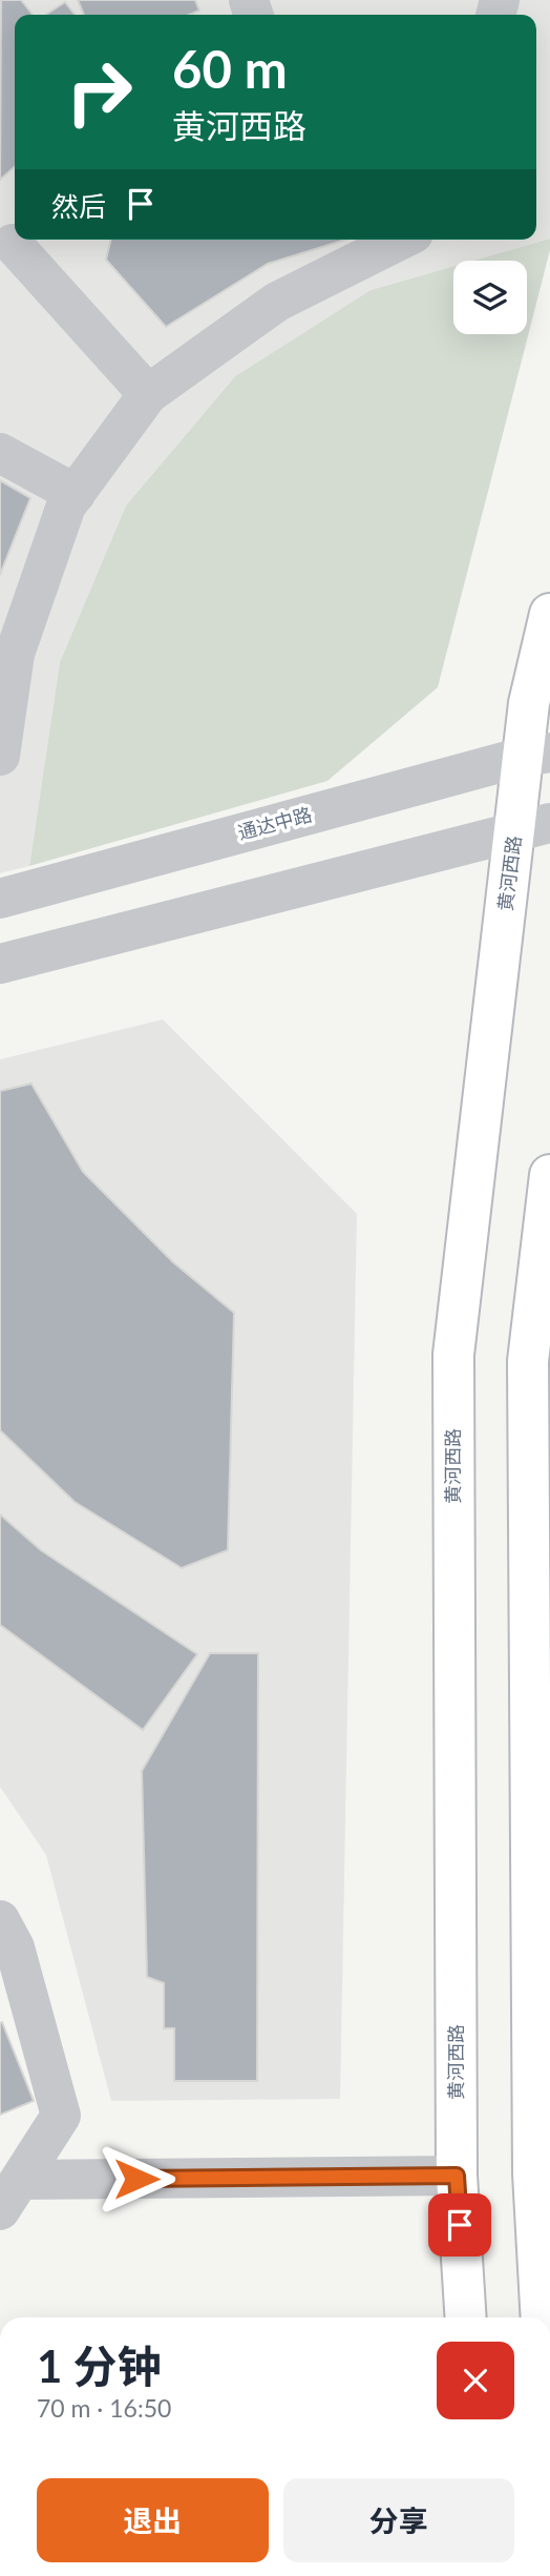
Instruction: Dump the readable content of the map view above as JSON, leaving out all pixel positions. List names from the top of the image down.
{
  "streets": {
    "main road": ["黄河西路"],
    "street": ["通达中路"]
  },
  "crossings": [
    ["通达中路", "黄河西路"]
  ],
  "page": {
    "turn": ["60 m", "黄河西路"],
    "then": "然后",
    "heading": ["1 分钟", "70 m · 16:50"],
    "buttons": ["退出", "分享"]
  }
}
